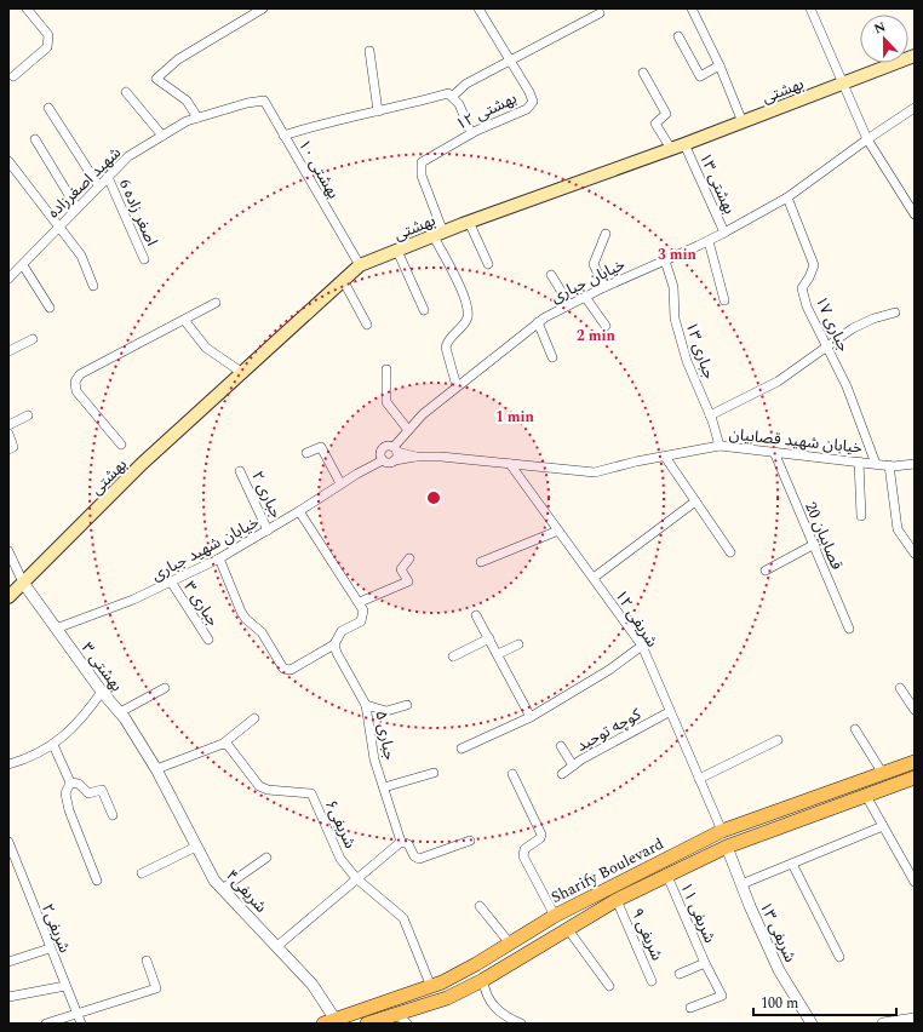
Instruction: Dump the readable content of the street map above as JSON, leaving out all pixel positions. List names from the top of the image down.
{
  "streets": {
    "main road": ["بهشتی", "Sharify Boulevard"],
    "street": [
      "بهشتی ۱۲",
      "بهشتی ۱۰",
      "شهید اصغرزاده",
      "بهشتی ۱۳",
      "اصغر زاده 6",
      "خیابان جباری",
      "جباری ۱۷",
      "جباری ۱۳",
      "خیابان شهید قصابیان",
      "جباری ۲",
      "قصابیان 20",
      "خیابان شهید جباری",
      "جباری ۳",
      "شریفی ۱۲",
      "بهشتی ۳",
      "کوچه توحید",
      "جباری ۵",
      "شریفی۶",
      "شریفی۴",
      "شریفی ۱۱",
      "شریفی۲",
      "شریفی ۱۳",
      "شریفی ۹"
    ]
  },
  "crossings": [
    ["بهشتی", "بهشتی ۱۲"],
    ["بهشتی", "بهشتی ۱۰"],
    ["بهشتی", "بهشتی ۱۳"],
    ["بهشتی", "بهشتی ۳"],
    ["بهشتی ۱۰", "شهید اصغرزاده"],
    ["شهید اصغرزاده", "اصغر زاده 6"],
    ["بهشتی ۱۳", "خیابان جباری"],
    ["خیابان جباری", "جباری ۱۷"],
    ["خیابان جباری", "جباری ۱۳"],
    ["خیابان جباری", "خیابان شهید قصابیان"],
    ["خیابان جباری", "خیابان شهید جباری"],
    ["جباری ۱۷", "خیابان شهید قصابیان"],
    ["جباری ۱۳", "خیابان شهید قصابیان"],
    ["خیابان شهید قصابیان", "قصابیان 20"],
    ["خیابان شهید قصابیان", "خیابان شهید جباری"],
    ["خیابان شهید قصابیان", "شریفی ۱۲"],
    ["جباری ۲", "خیابان شهید جباری"],
    ["خیابان شهید جباری", "جباری ۳"],
    ["خیابان شهید جباری", "بهشتی ۳"],
    ["شریفی ۱۲", "کوچه توحید"],
    ["شریفی ۱۲", "Sharify Boulevard"],
    ["بهشتی ۳", "شریفی۴"],
    ["شریفی۶", "Sharify Boulevard"],
    ["Sharify Boulevard", "شریفی۴"],
    ["Sharify Boulevard", "شریفی ۱۱"],
    ["Sharify Boulevard", "شریفی ۱۳"],
    ["Sharify Boulevard", "شریفی ۹"]
  ],
  "scale_bar": "100 m",
  "north": "top",
  "rings": ["3 min", "2 min", "1 min"]
}
